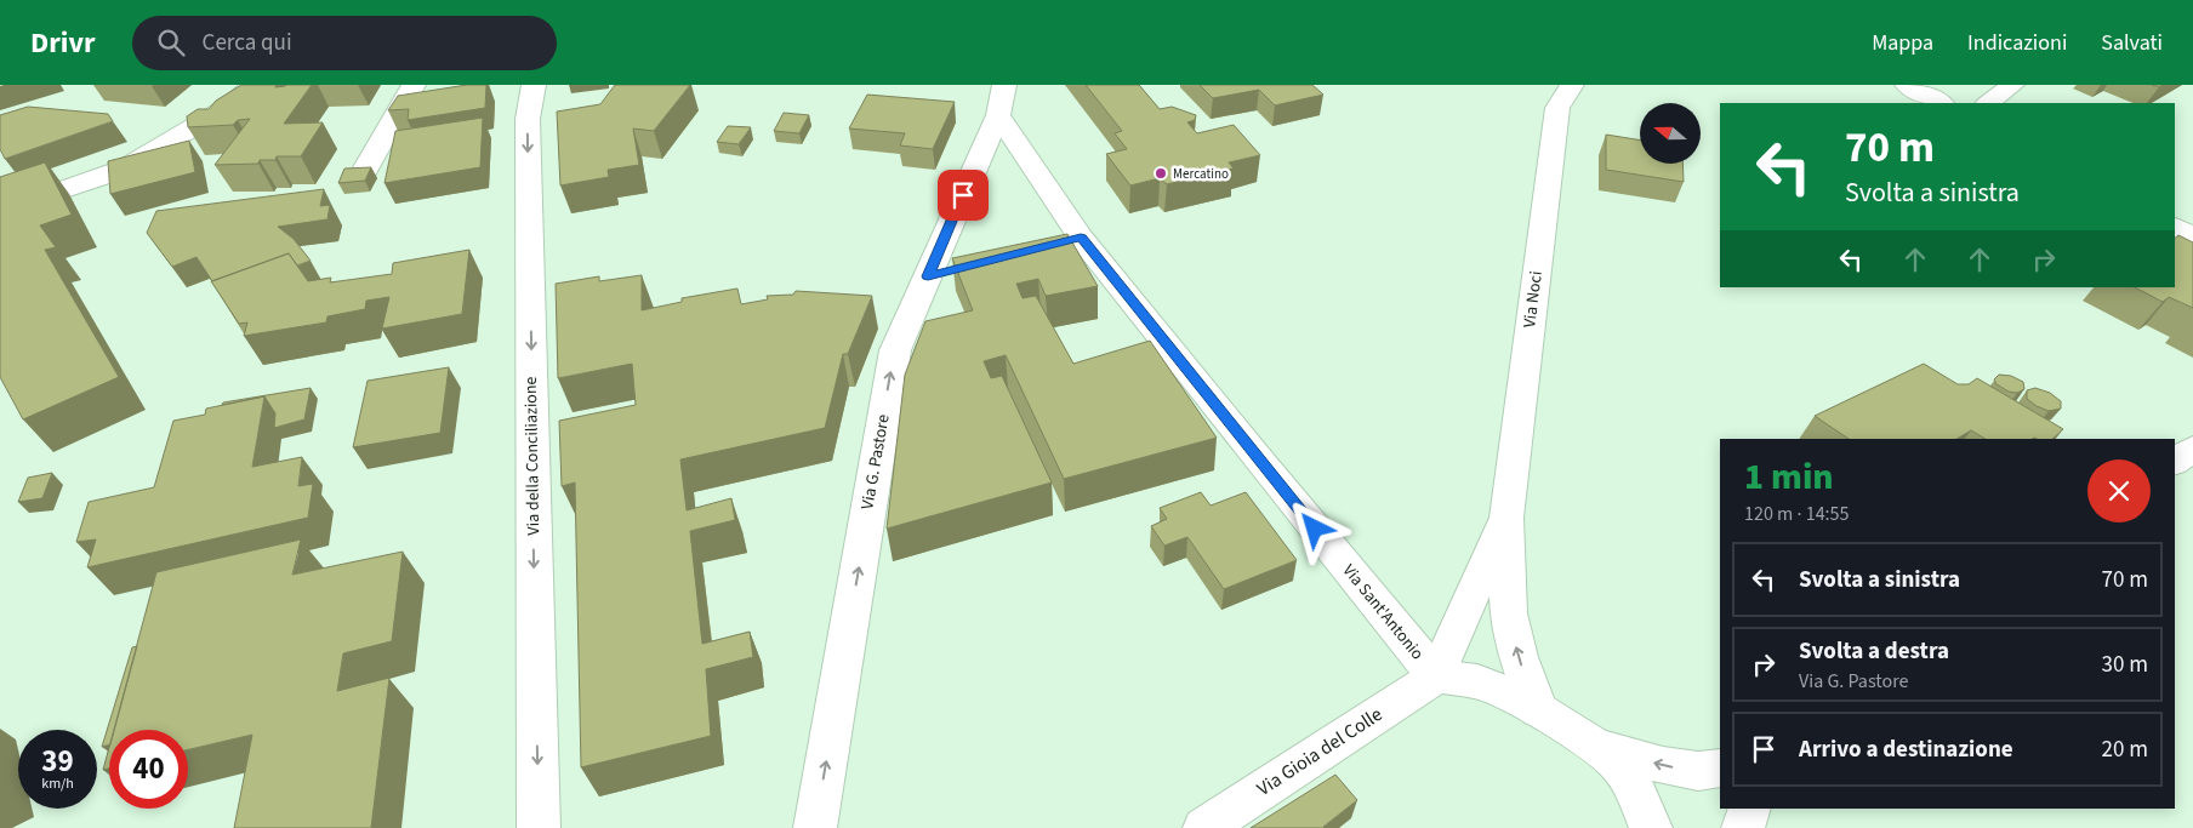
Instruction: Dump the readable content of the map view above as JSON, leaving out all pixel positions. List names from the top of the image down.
{
  "streets": {
    "street": [
      "Via Noci",
      "Via della Conciliazione",
      "Via G. Pastore",
      "Via Sant'Antonio",
      "Via Gioia del Colle"
    ]
  },
  "crossings": [
    ["Via Noci", "Via Sant'Antonio"],
    ["Via Noci", "Via Gioia del Colle"],
    ["Via G. Pastore", "Via Sant'Antonio"],
    ["Via Sant'Antonio", "Via Gioia del Colle"]
  ],
  "one_way": ["Via della Conciliazione", "Via G. Pastore"],
  "places": ["Mercatino"],
  "north": "left",
  "page": {
    "header": "Drivr",
    "search": "Cerca qui",
    "nav": ["Mappa", "Indicazioni", "Salvati"],
    "turn": ["70 m", "Svolta a sinistra"],
    "heading": ["1 min", "120 m · 14:55"],
    "list": [
      {
        "name": "Svolta a sinistra",
        "value": "70 m"
      },
      {
        "name": "Svolta a destra",
        "note": "Via G. Pastore",
        "value": "30 m"
      },
      {
        "name": "Arrivo a destinazione",
        "value": "20 m"
      }
    ],
    "speed": "39 km/h",
    "limit": "40"
  }
}
